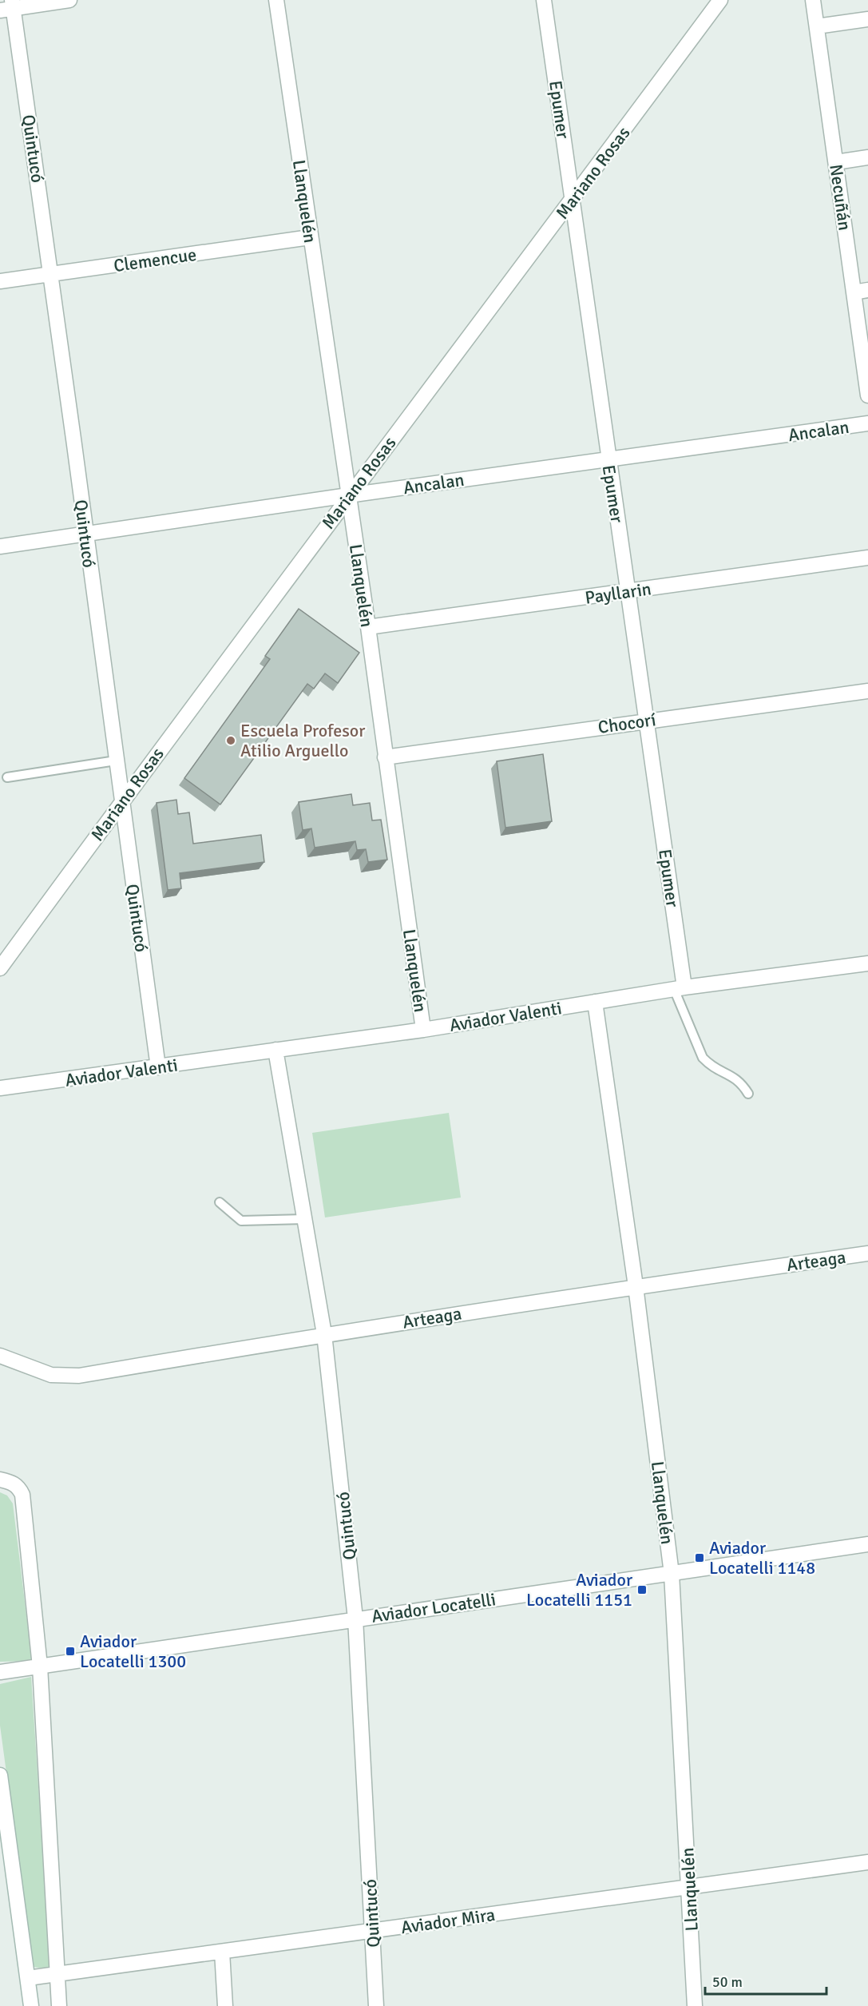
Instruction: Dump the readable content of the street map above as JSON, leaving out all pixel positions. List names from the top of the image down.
{
  "streets": {
    "street": [
      "Epumer",
      "Quintucó",
      "Mariano Rosas",
      "Necuñán",
      "Llanquelén",
      "Clemencue",
      "Ancalan",
      "Payllarin",
      "Chocorí",
      "Aviador Valenti",
      "Arteaga",
      "Aviador Locatelli",
      "Aviador Mira"
    ]
  },
  "crossings": [
    ["Epumer", "Mariano Rosas"],
    ["Epumer", "Ancalan"],
    ["Epumer", "Payllarin"],
    ["Epumer", "Chocorí"],
    ["Epumer", "Aviador Valenti"],
    ["Quintucó", "Mariano Rosas"],
    ["Quintucó", "Clemencue"],
    ["Quintucó", "Ancalan"],
    ["Quintucó", "Aviador Valenti"],
    ["Quintucó", "Arteaga"],
    ["Quintucó", "Aviador Locatelli"],
    ["Quintucó", "Aviador Mira"],
    ["Mariano Rosas", "Llanquelén"],
    ["Mariano Rosas", "Ancalan"],
    ["Llanquelén", "Clemencue"],
    ["Llanquelén", "Ancalan"],
    ["Llanquelén", "Payllarin"],
    ["Llanquelén", "Chocorí"],
    ["Llanquelén", "Aviador Valenti"],
    ["Llanquelén", "Arteaga"],
    ["Llanquelén", "Aviador Locatelli"],
    ["Llanquelén", "Aviador Mira"]
  ],
  "places": {
    "other": ["Escuela Profesor Atilio Arguello"],
    "transit": ["Aviador Locatelli 1148", "Aviador Locatelli 1151", "Aviador Locatelli 1300"]
  },
  "scale_bar": "50 m"
}
